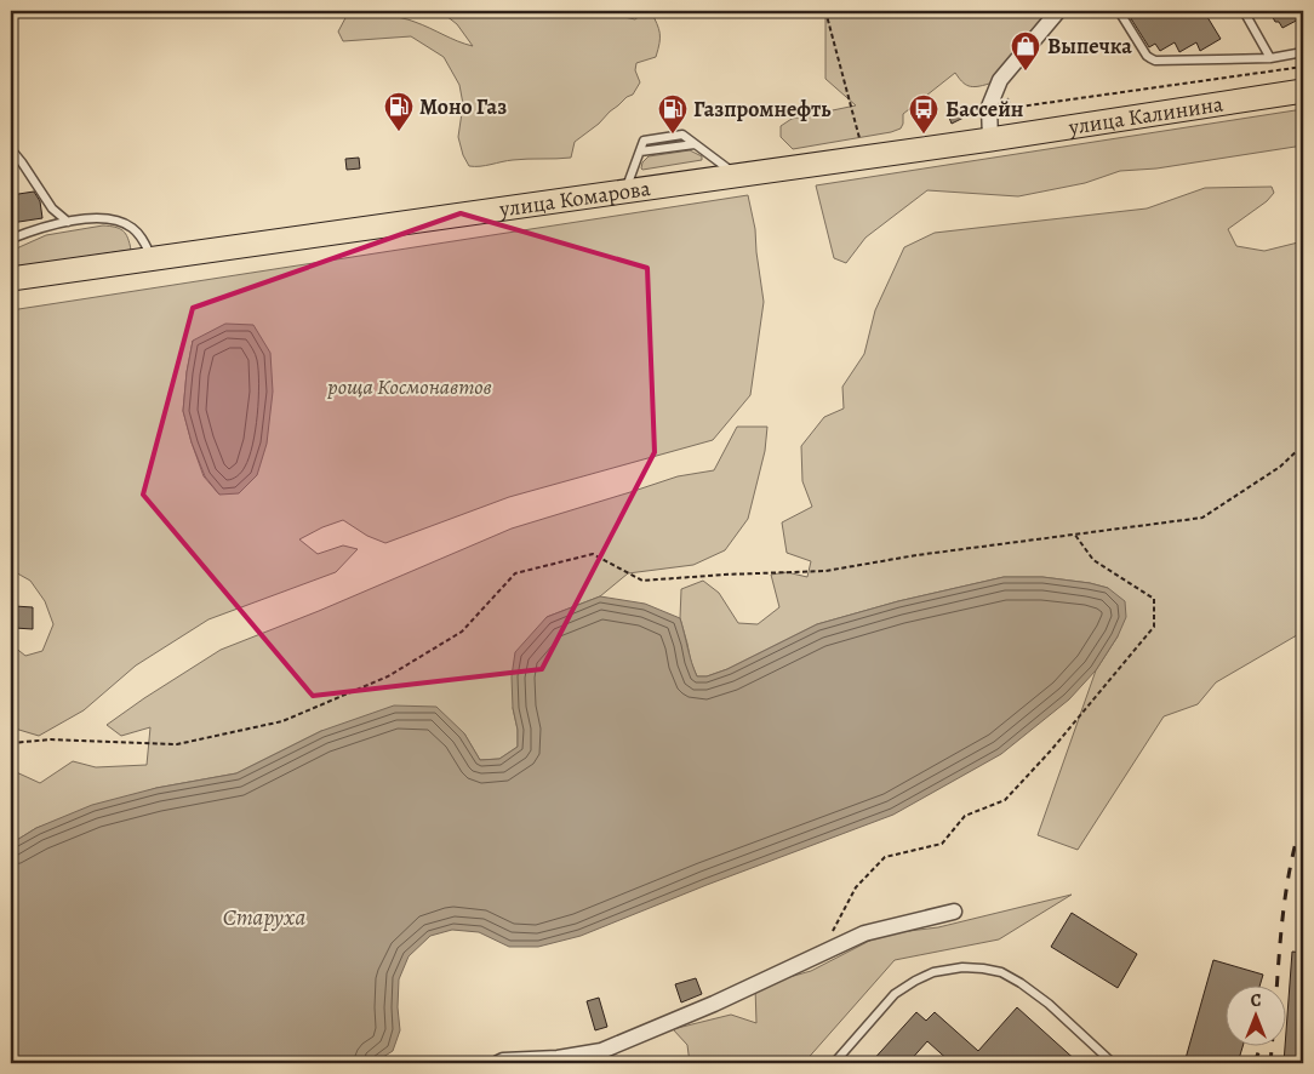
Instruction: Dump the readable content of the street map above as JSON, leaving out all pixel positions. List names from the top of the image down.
{
  "streets": {
    "main road": ["улица Калинина", "улица Комарова"]
  },
  "crossings": [
    ["улица Калинина", "улица Комарова"]
  ],
  "water": ["Старуха"],
  "parks": ["роща Космонавтов"],
  "places": {
    "shop": ["Выпечка"],
    "fuel station": ["Моно Газ", "Газпромнефть"],
    "bus stop": ["Бассейн"]
  },
  "north": "top"
}
